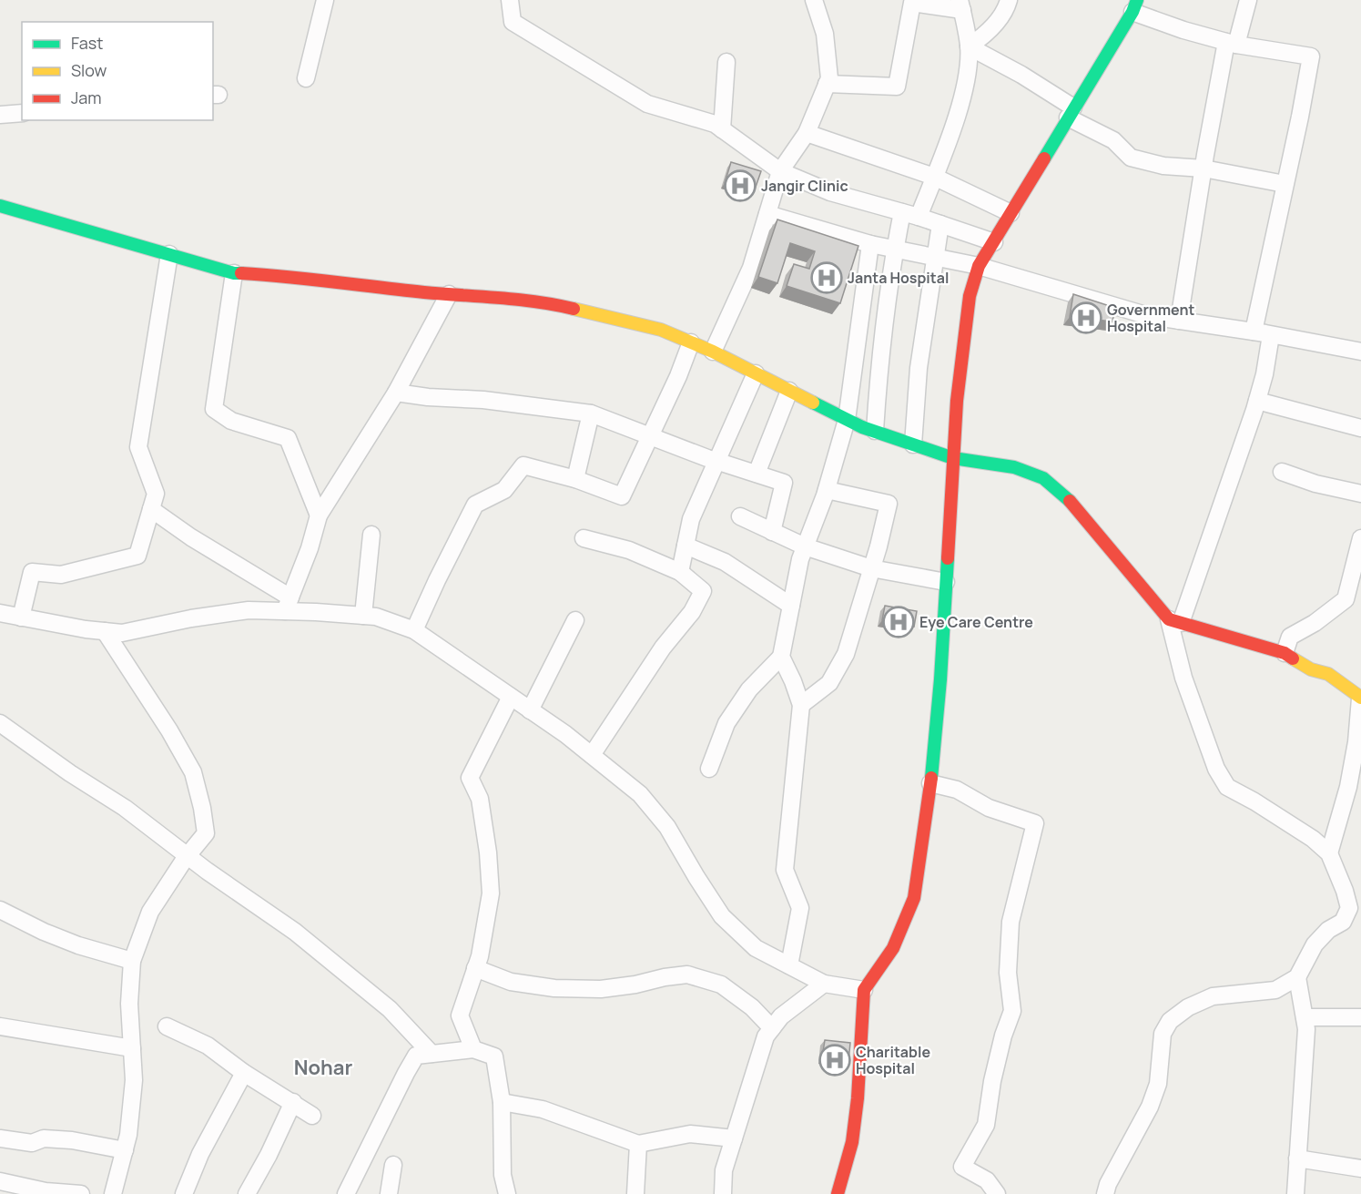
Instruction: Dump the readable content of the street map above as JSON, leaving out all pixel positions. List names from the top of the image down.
{
  "districts": ["Nohar"],
  "places": {
    "hospital": [
      "Jangir Clinic",
      "Janta Hospital",
      "Government Hospital",
      "Eye Care Centre",
      "Charitable Hospital"
    ]
  },
  "legend": ["Fast", "Slow", "Jam"]
}
